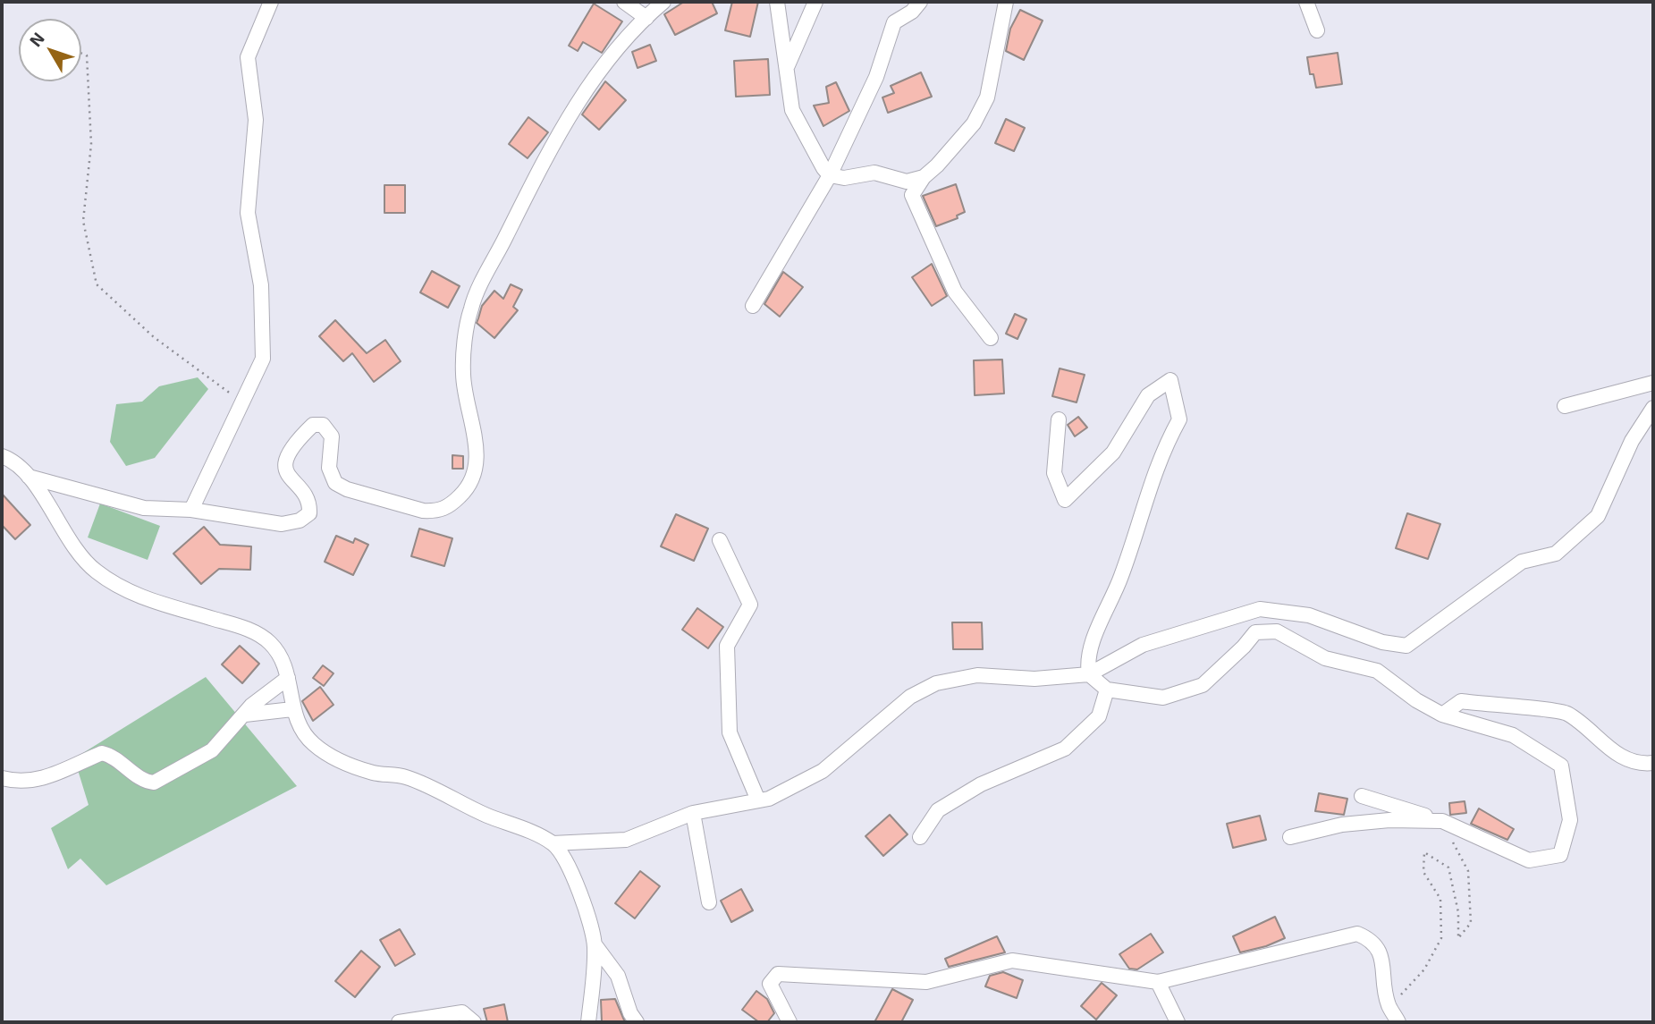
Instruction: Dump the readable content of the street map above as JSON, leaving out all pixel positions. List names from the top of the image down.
{
  "north": "top left"
}
